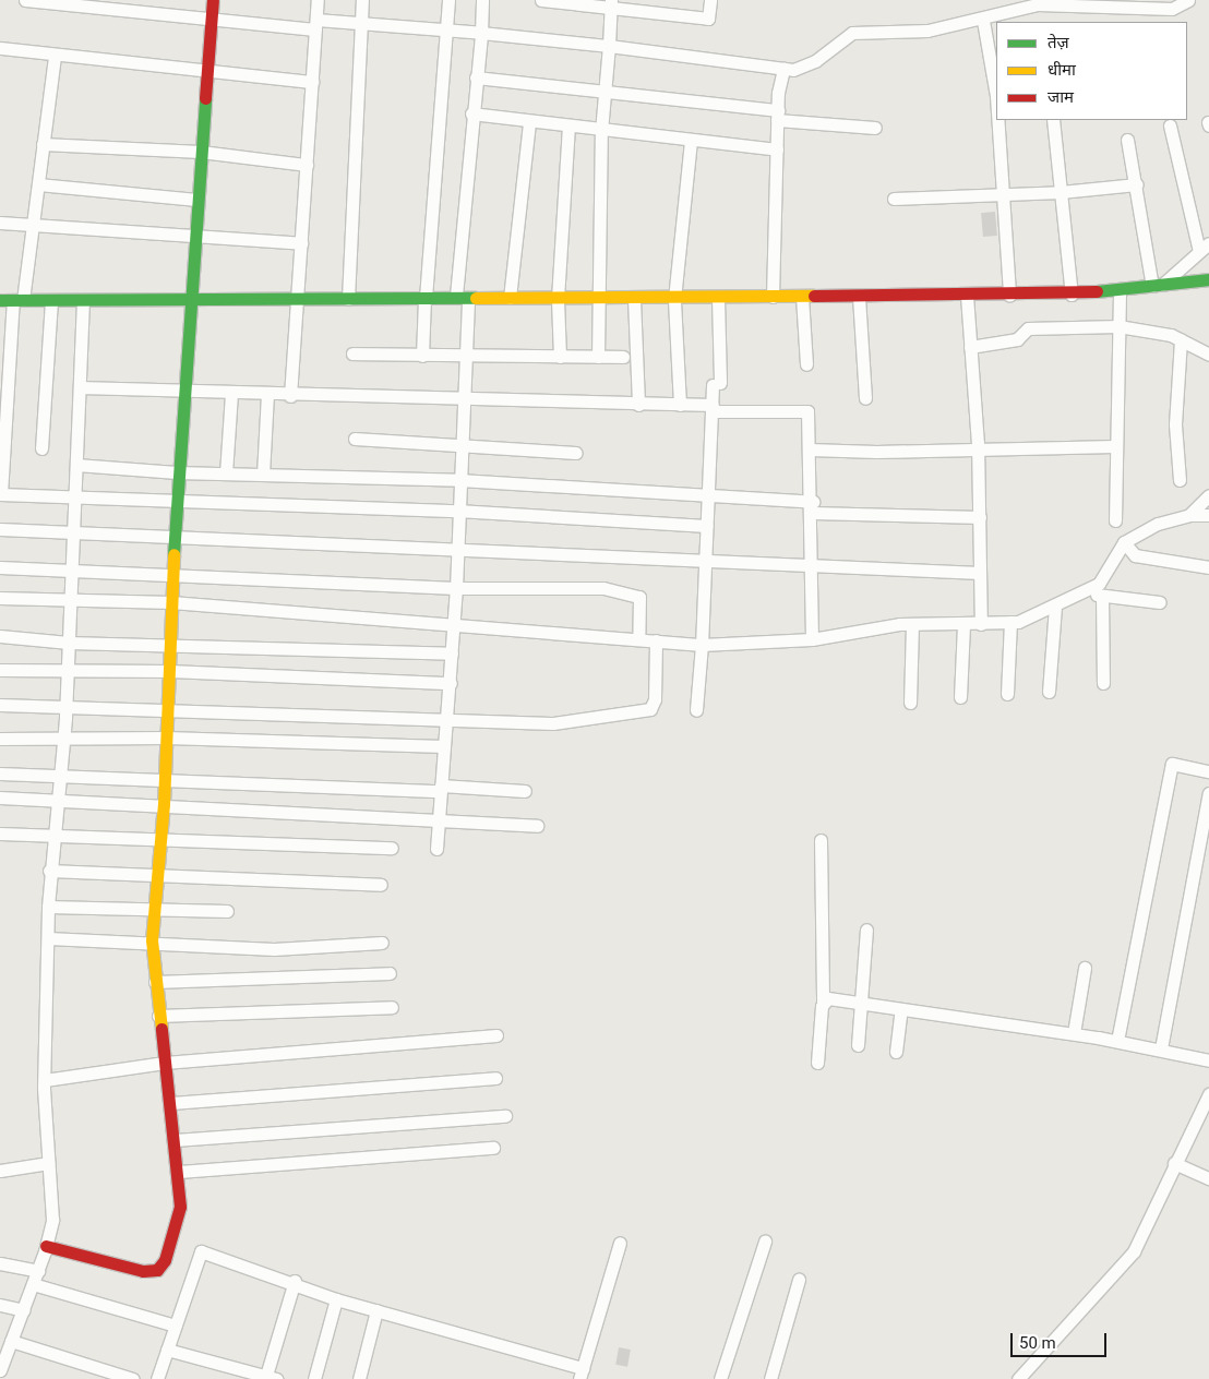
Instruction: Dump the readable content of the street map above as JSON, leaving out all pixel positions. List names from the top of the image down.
{
  "legend": ["तेज़", "धीमा", "जाम"],
  "scale_bar": "50 m"
}
